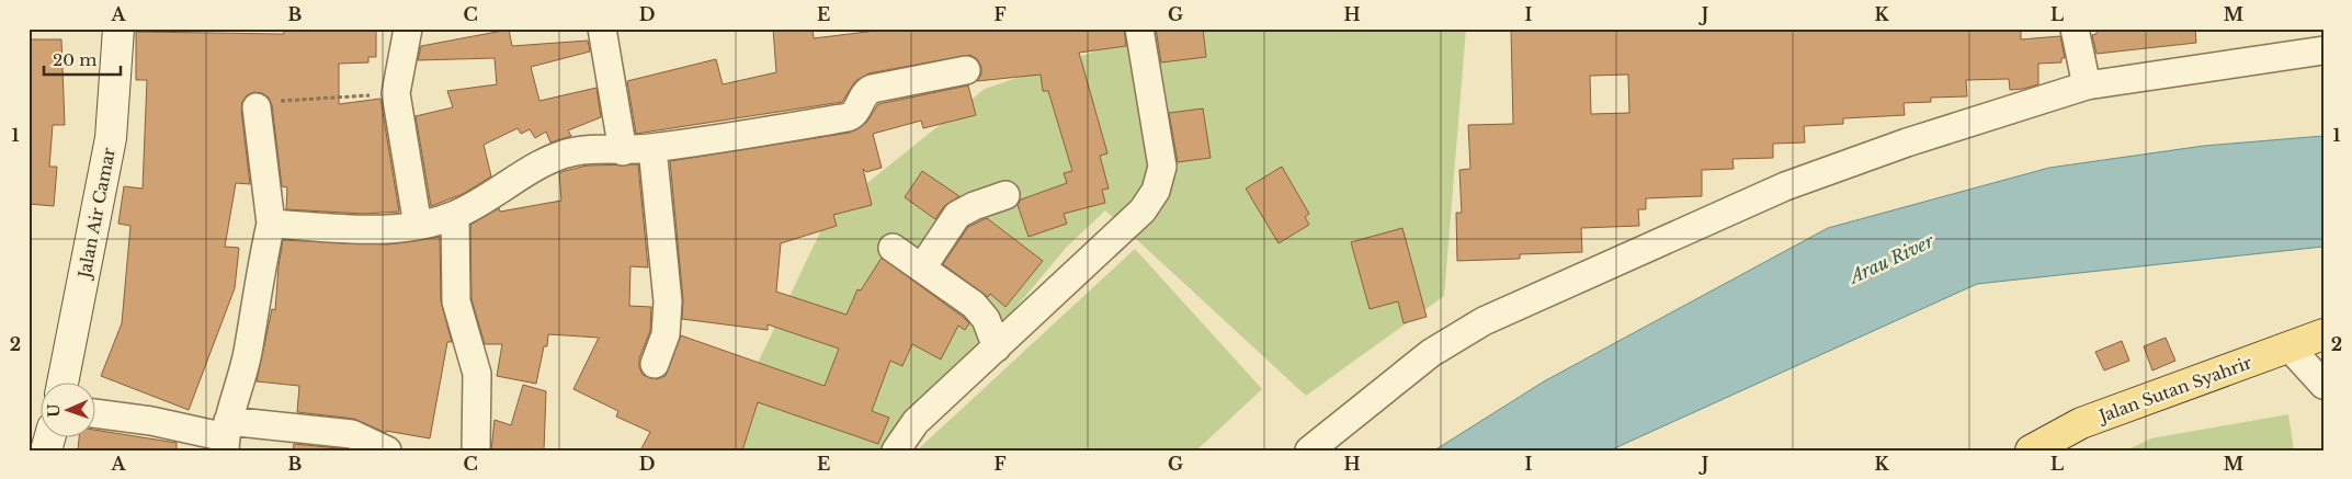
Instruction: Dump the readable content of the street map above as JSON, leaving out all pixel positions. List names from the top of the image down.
{
  "streets": {
    "main road": ["Jalan Air Camar", "Jalan Sutan Syahrir"]
  },
  "water": ["Arau River"],
  "scale_bar": "20 m",
  "north": "left",
  "grid": {
    "columns": [
      "A",
      "B",
      "C",
      "D",
      "E",
      "F",
      "G",
      "H",
      "I",
      "J",
      "K",
      "L",
      "M"
    ],
    "rows": ["1", "2"]
  }
}
